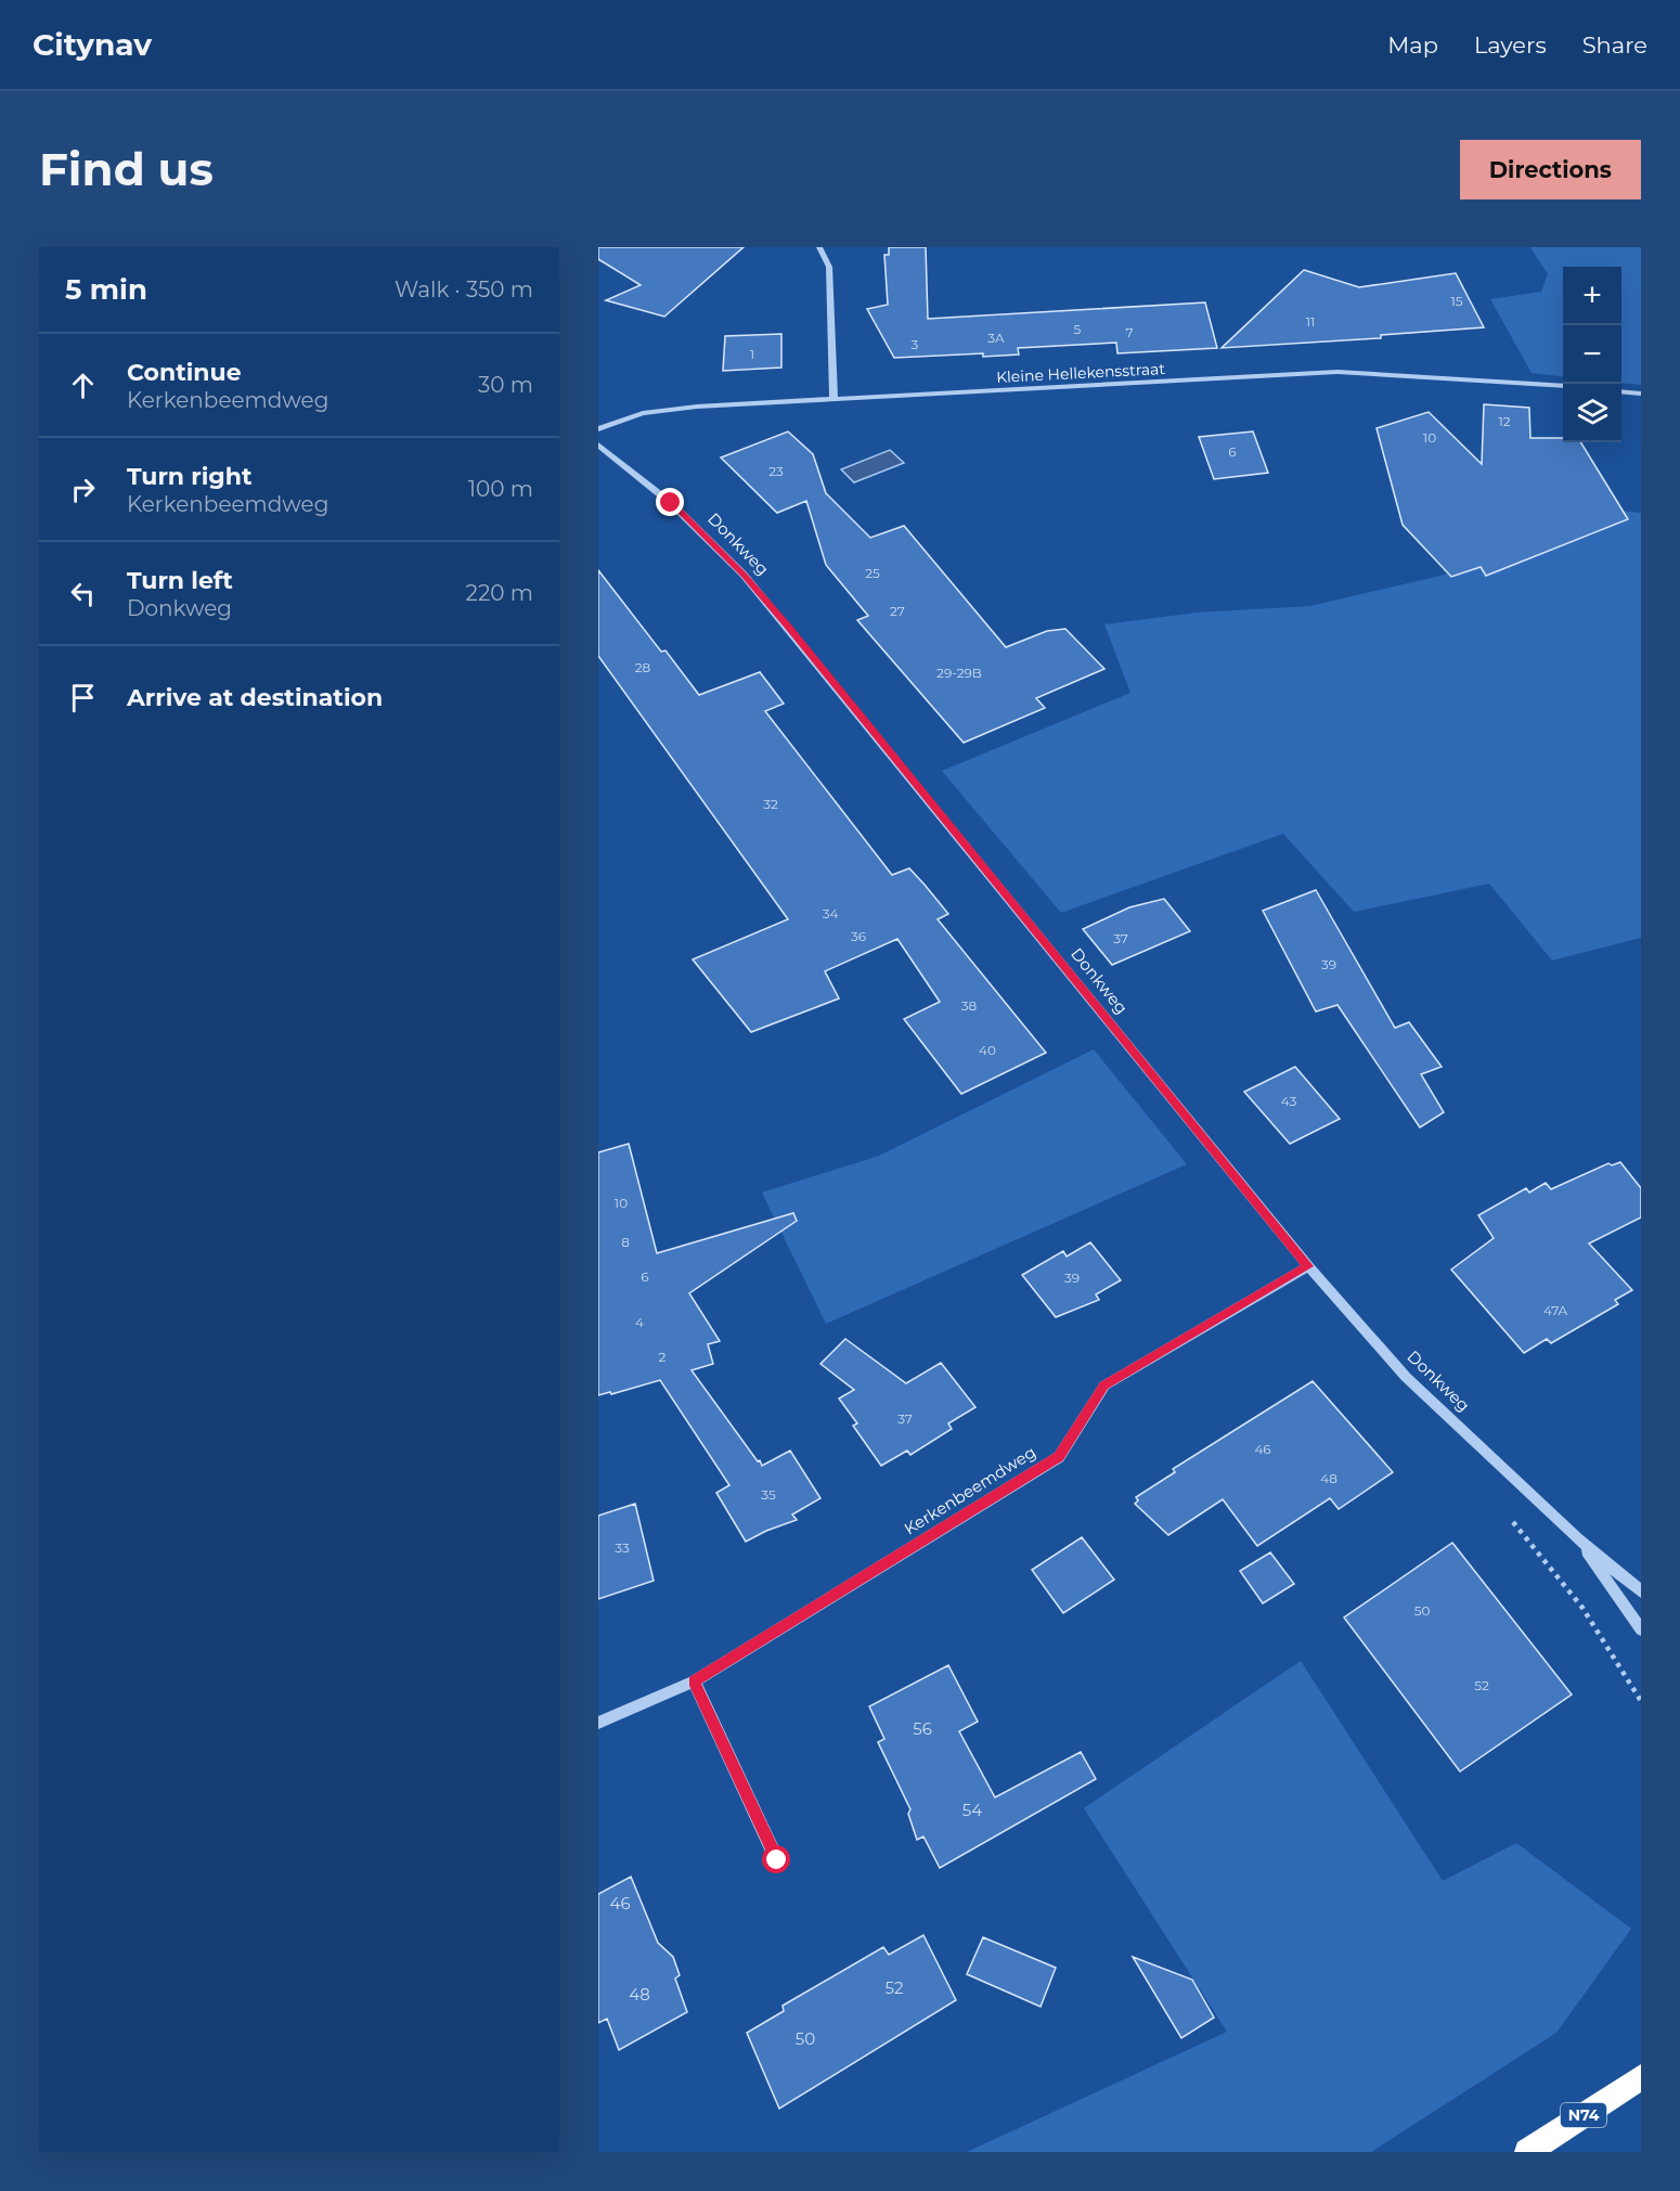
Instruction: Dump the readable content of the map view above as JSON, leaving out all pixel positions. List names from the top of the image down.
{
  "streets": {
    "highway": ["N74"],
    "street": ["Kleine Hellekensstraat", "Donkweg", "Kerkenbeemdweg"]
  },
  "crossings": [
    ["Donkweg", "Kerkenbeemdweg"]
  ],
  "house_numbers": [
    "15",
    "11",
    "5",
    "7",
    "3A",
    "3",
    "1",
    "12",
    "10",
    "6",
    "23",
    "25",
    "27",
    "28",
    "29-29B",
    "32",
    "34",
    "36",
    "37",
    "39",
    "38",
    "40",
    "43",
    "10",
    "8",
    "6",
    "39",
    "47A",
    "4",
    "2",
    "37",
    "46",
    "48",
    "35",
    "33",
    "50",
    "52",
    "56",
    "54",
    "46",
    "52",
    "48",
    "50"
  ],
  "page": {
    "header": "Citynav",
    "nav": ["Map", "Layers", "Share"],
    "buttons": "Directions",
    "title": "Find us",
    "heading": ["5 min", "Walk · 350 m"],
    "map_buttons": ["+", "−"],
    "list": [
      ["Continue", "Kerkenbeemdweg", "30 m"],
      ["Turn right", "Kerkenbeemdweg", "100 m"],
      ["Turn left", "Donkweg", "220 m"],
      "Arrive at destination"
    ]
  }
}
